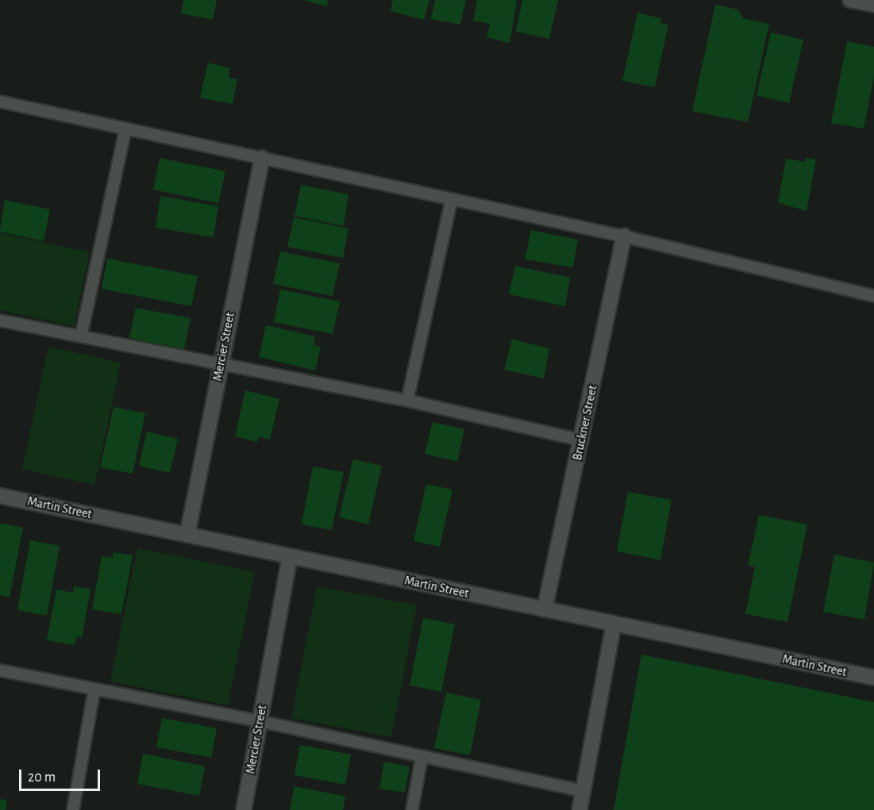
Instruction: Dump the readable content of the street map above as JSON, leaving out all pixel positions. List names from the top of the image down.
{
  "streets": {
    "street": ["Mercier Street", "Bruckner Street", "Martin Street"]
  },
  "crossings": [
    ["Mercier Street", "Martin Street"],
    ["Bruckner Street", "Martin Street"]
  ],
  "scale_bar": "20 m"
}
